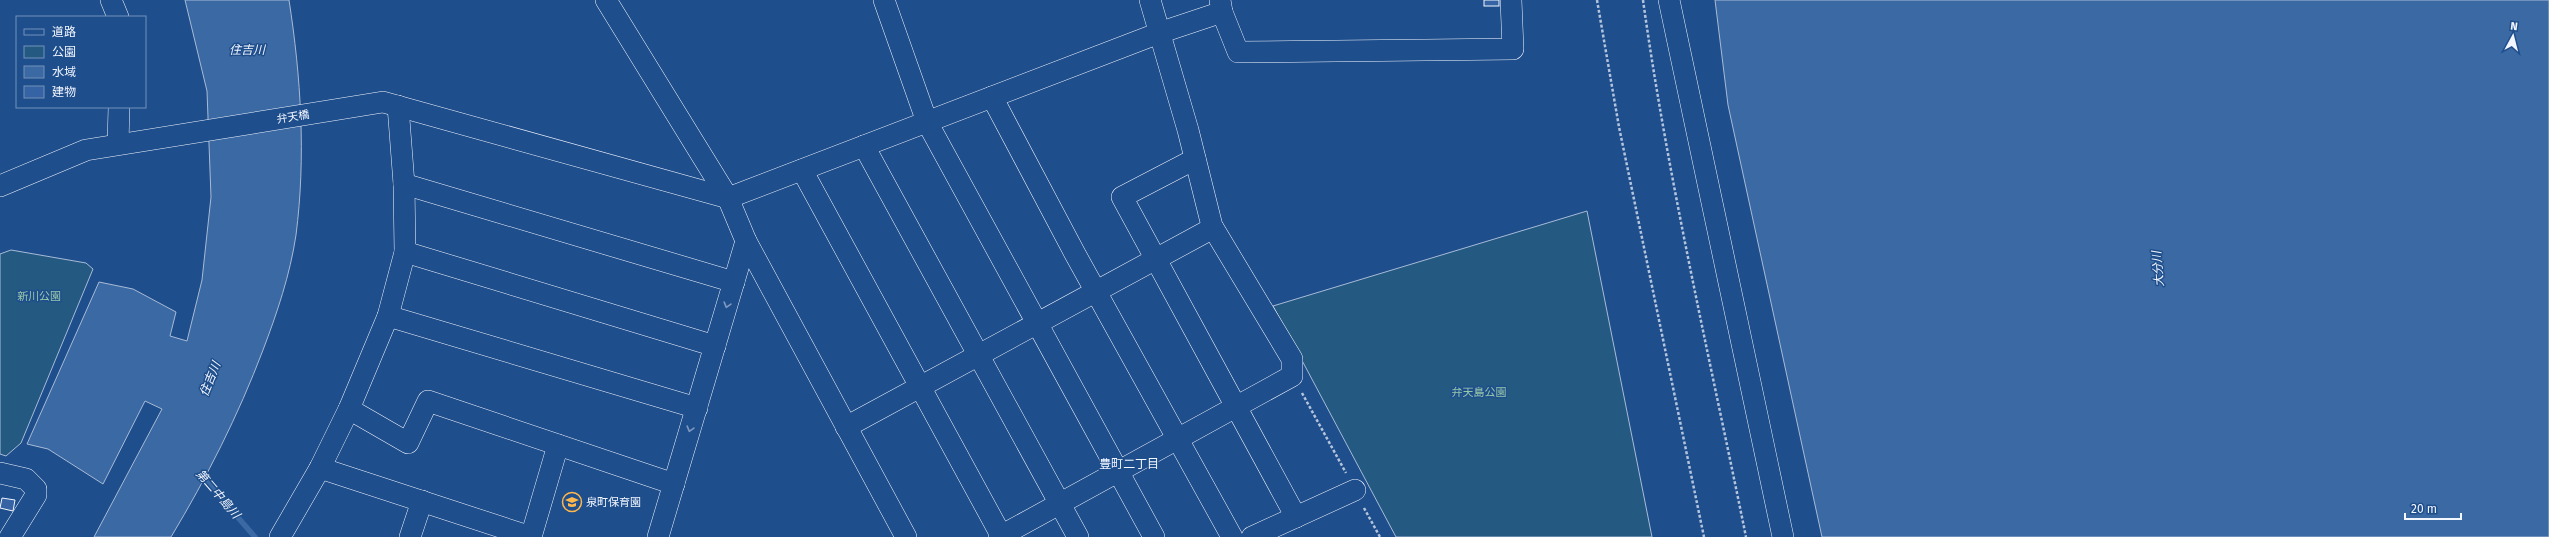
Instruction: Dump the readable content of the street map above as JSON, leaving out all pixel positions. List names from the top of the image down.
{
  "streets": {
    "street": ["弁天橋"]
  },
  "districts": ["豊町二丁目"],
  "water": ["住吉川", "大分川", "第二中島川"],
  "parks": ["新川公園", "弁天島公園"],
  "places": {
    "school or university": ["泉町保育園"]
  },
  "legend": [
    "道路",
    "公園",
    "水域",
    "建物"
  ],
  "scale_bar": "20 m",
  "north": "top"
}
